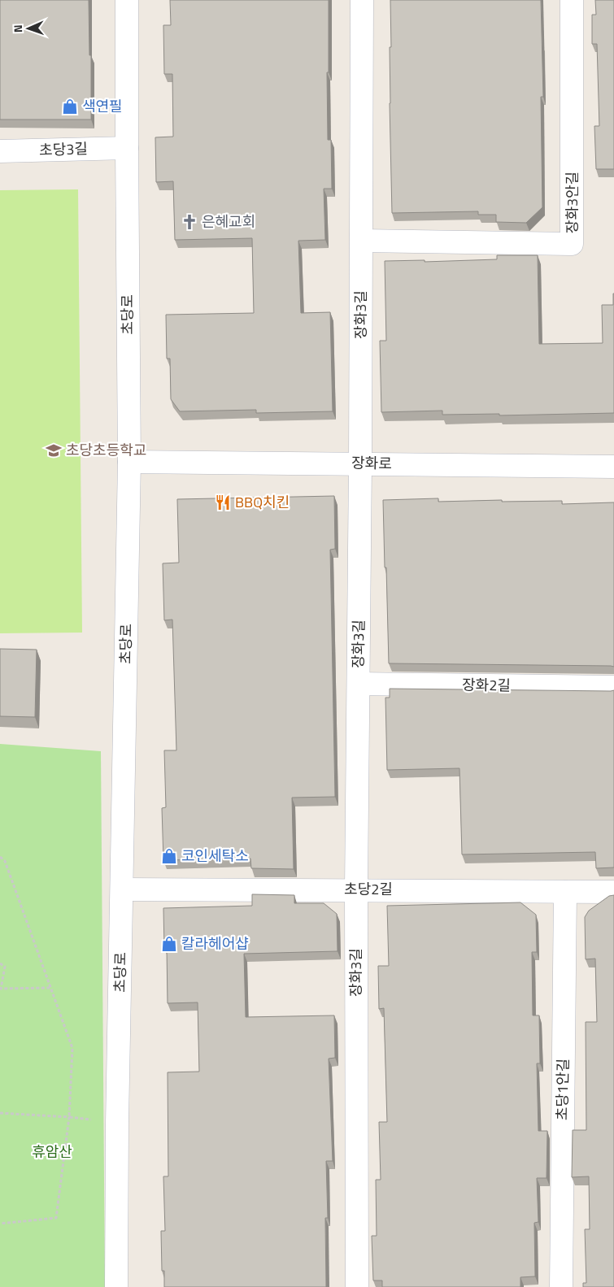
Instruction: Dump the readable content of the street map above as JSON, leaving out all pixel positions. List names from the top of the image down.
{
  "streets": {
    "street": [
      "초당3길",
      "장화3안길",
      "초당로",
      "장화3길",
      "장화로",
      "장화2길",
      "초당2길",
      "초당1안길"
    ]
  },
  "crossings": [
    ["초당3길", "초당로"],
    ["장화3안길", "장화3길"],
    ["초당로", "장화로"],
    ["초당로", "초당2길"],
    ["장화3길", "장화로"],
    ["장화3길", "장화2길"],
    ["장화3길", "초당2길"],
    ["초당2길", "초당1안길"]
  ],
  "parks": ["휴암산"],
  "places": {
    "shop": ["색연필", "코인세탁소", "칼라헤어샵"],
    "church": ["은혜교회"],
    "school or university": ["초당초등학교"],
    "restaurant": ["BBQ치킨"]
  },
  "north": "left"
}
